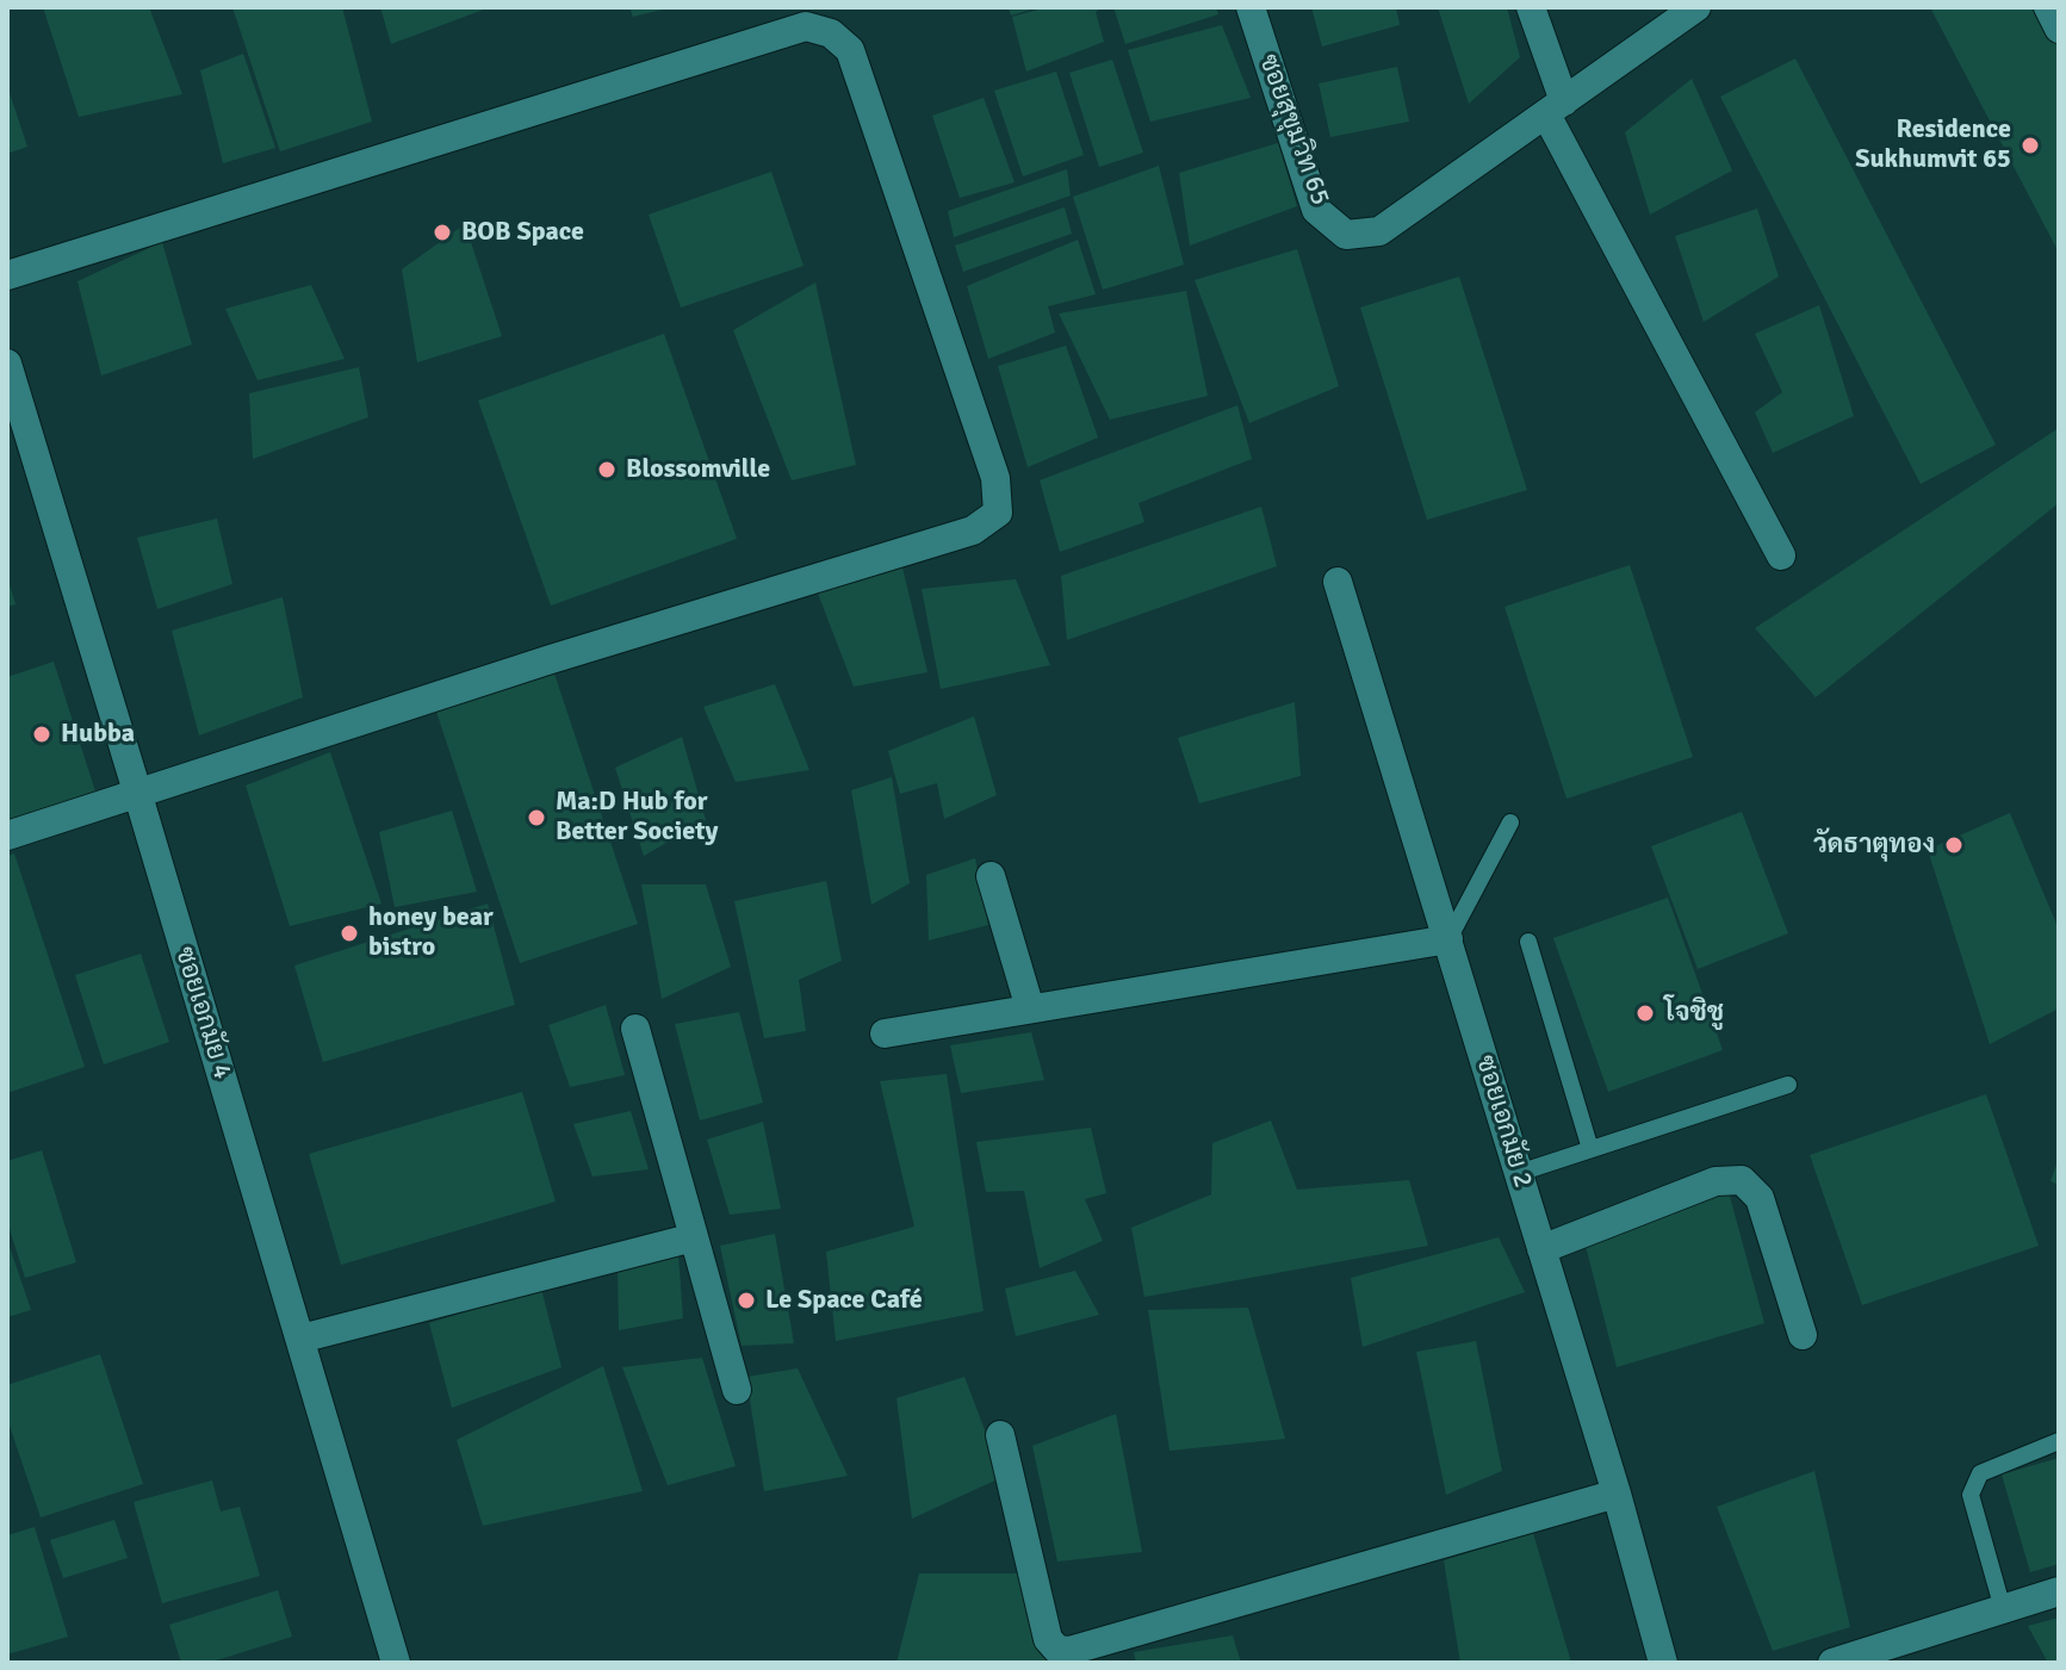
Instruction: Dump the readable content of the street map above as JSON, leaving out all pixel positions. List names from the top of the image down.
{
  "streets": {
    "street": ["ซอยสุขุมวิท 65", "ซอยเอกมัย 4", "ซอยเอกมัย 2"]
  },
  "places": [
    "Residence Sukhumvit 65",
    "BOB Space",
    "Blossomville",
    "Hubba",
    "Ma:D Hub for Better Society",
    "วัดธาตุทอง",
    "honey bear bistro",
    "โจชิชู",
    "Le Space Café"
  ]
}
